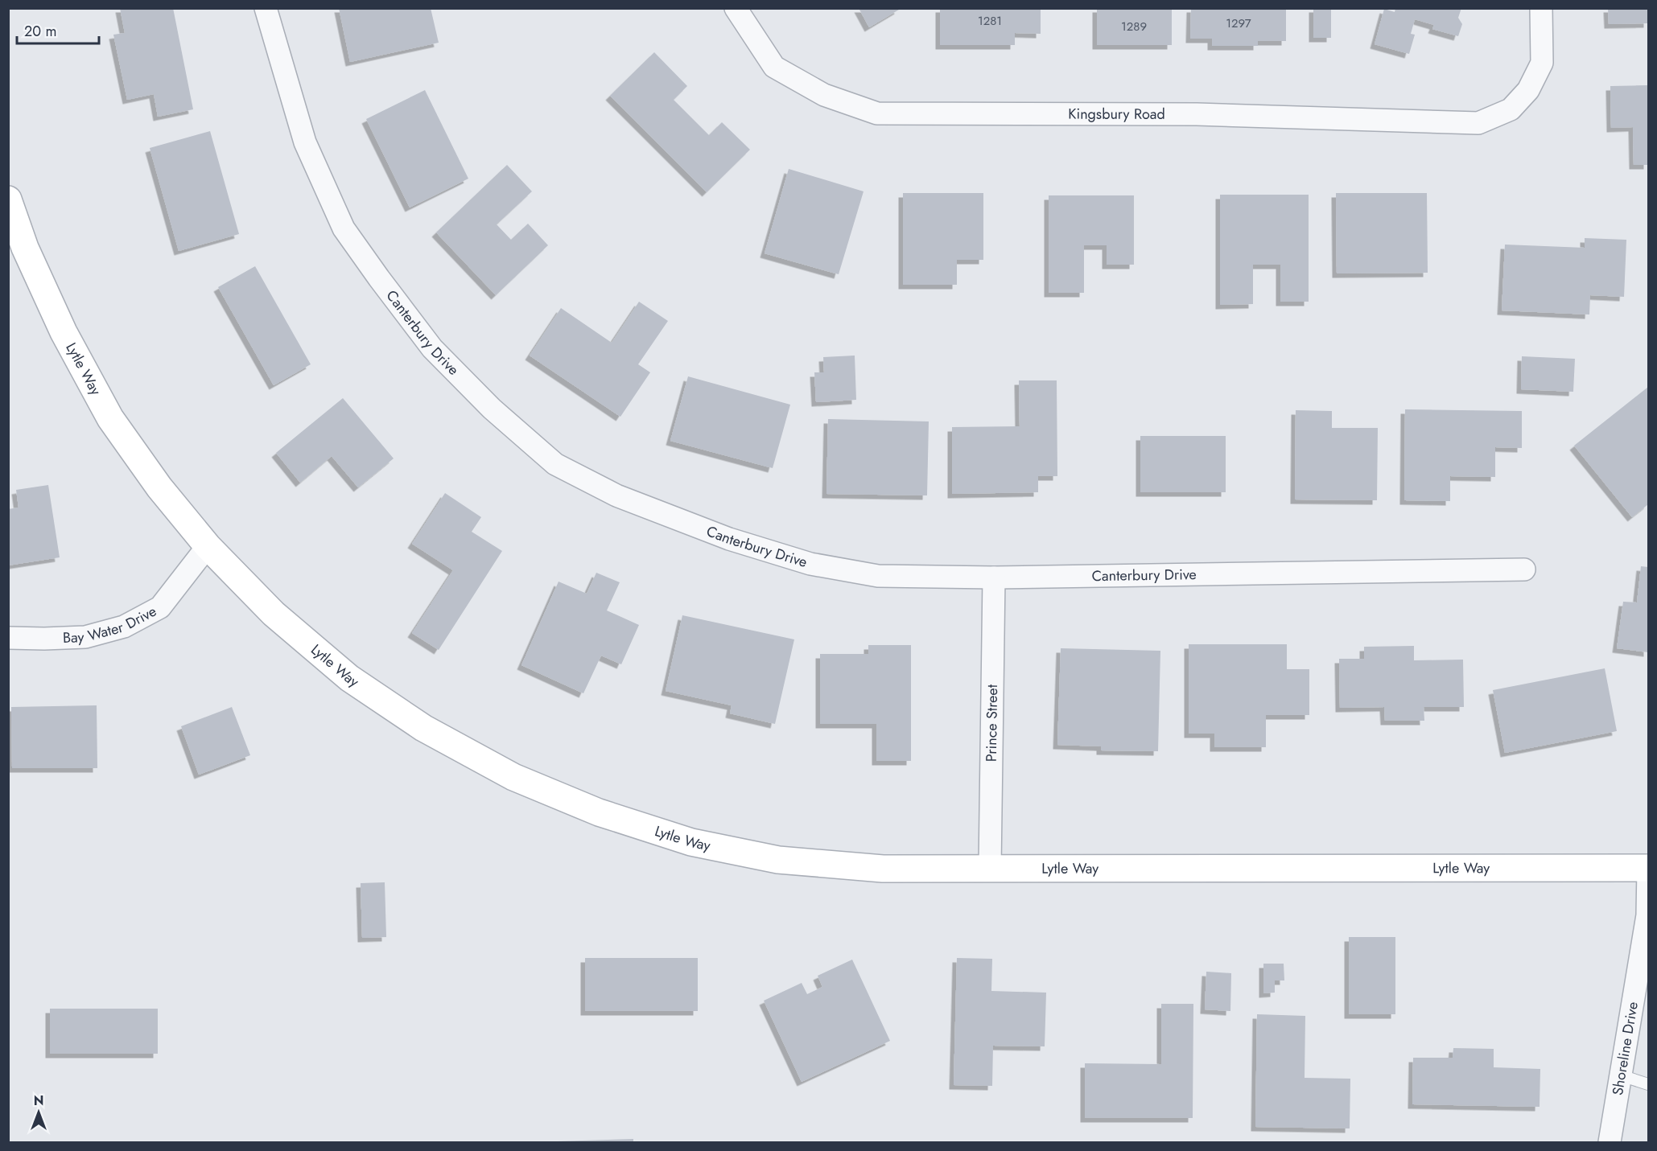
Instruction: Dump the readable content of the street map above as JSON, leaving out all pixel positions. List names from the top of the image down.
{
  "streets": {
    "street": [
      "Kingsbury Road",
      "Canterbury Drive",
      "Lytle Way",
      "Bay Water Drive",
      "Prince Street",
      "Shoreline Drive"
    ]
  },
  "crossings": [
    ["Canterbury Drive", "Prince Street"],
    ["Lytle Way", "Bay Water Drive"],
    ["Lytle Way", "Prince Street"],
    ["Lytle Way", "Shoreline Drive"]
  ],
  "house_numbers": ["1281", "1297", "1289"],
  "scale_bar": "20 m",
  "north": "top"
}
